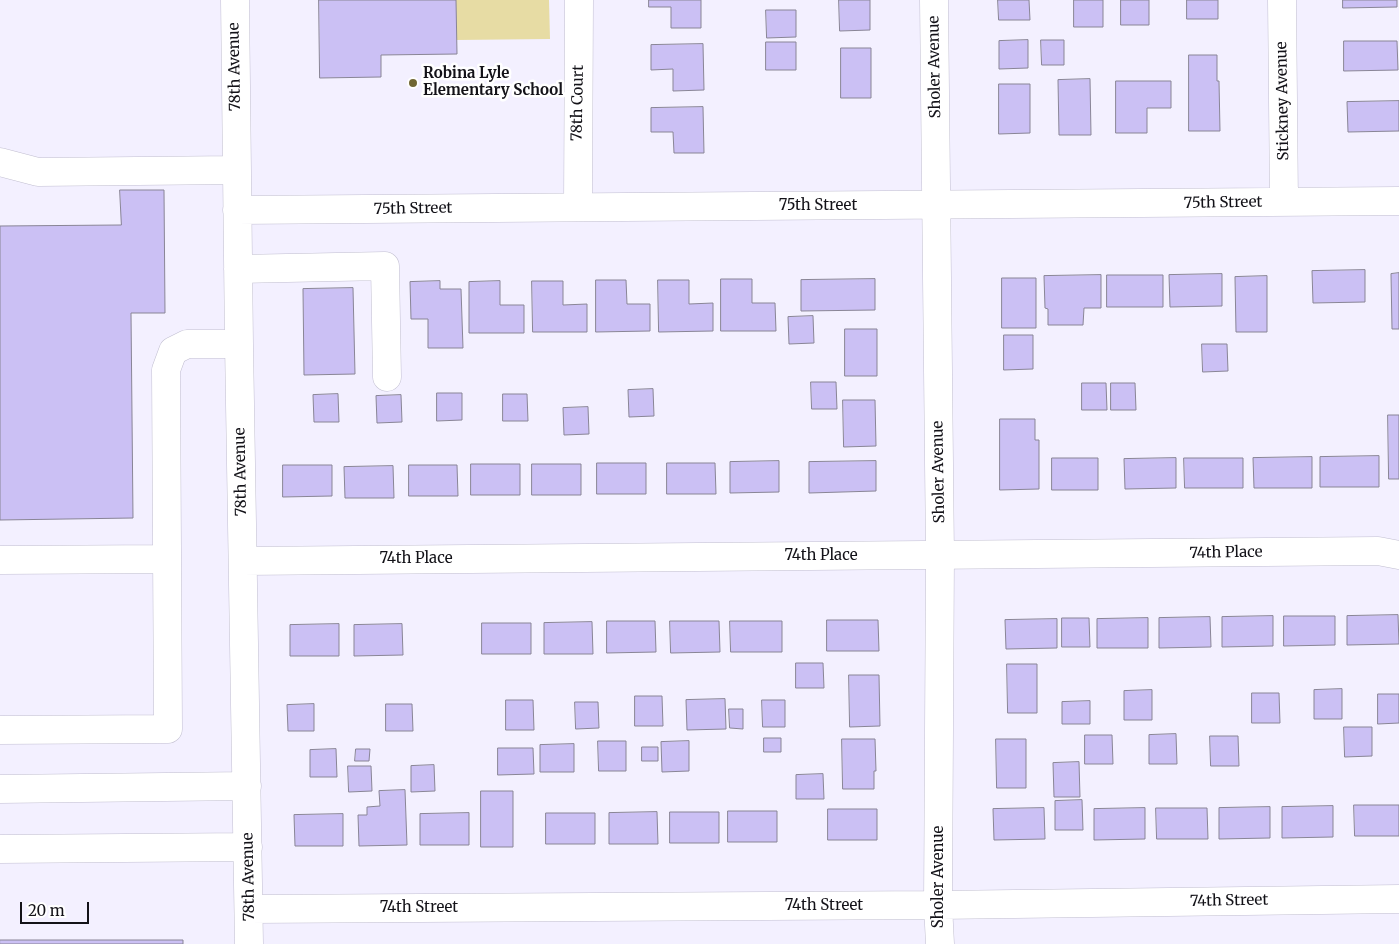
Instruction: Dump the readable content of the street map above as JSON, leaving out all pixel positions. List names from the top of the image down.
{
  "streets": {
    "street": [
      "78th Avenue",
      "Sholer Avenue",
      "Stickney Avenue",
      "78th Court",
      "75th Street",
      "74th Place",
      "74th Street"
    ]
  },
  "crossings": [
    ["78th Avenue", "75th Street"],
    ["78th Avenue", "74th Place"],
    ["78th Avenue", "74th Street"],
    ["Sholer Avenue", "75th Street"],
    ["Sholer Avenue", "74th Place"],
    ["Sholer Avenue", "74th Street"],
    ["Stickney Avenue", "75th Street"],
    ["78th Court", "75th Street"]
  ],
  "places": ["Robina Lyle Elementary School"],
  "scale_bar": "20 m"
}
